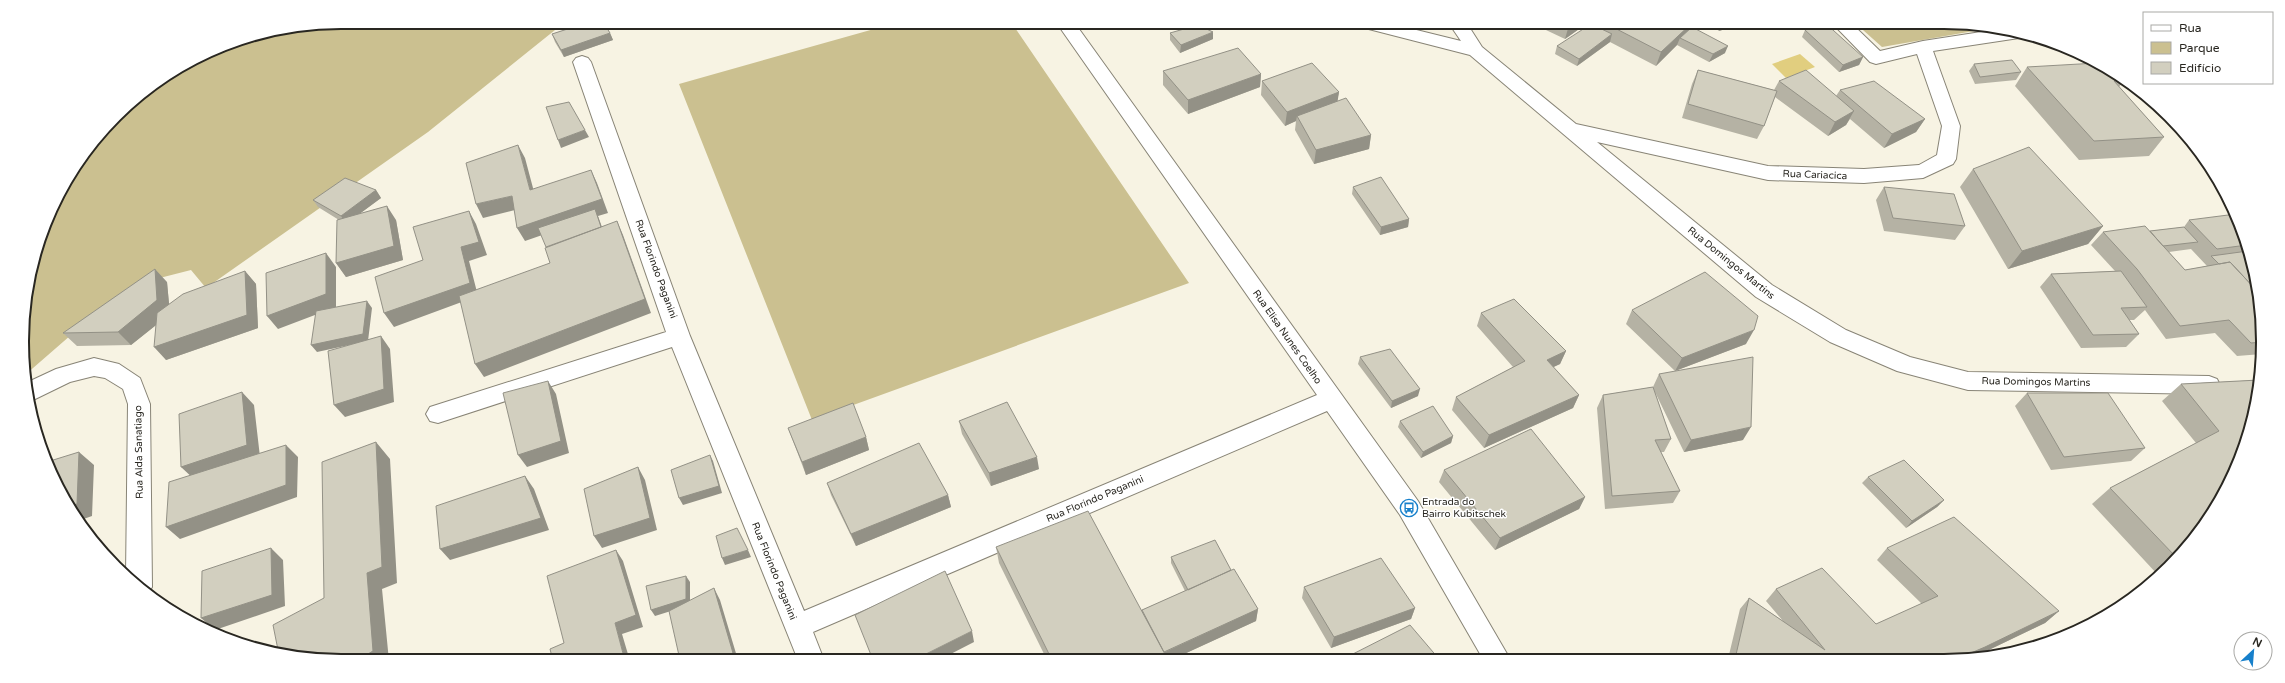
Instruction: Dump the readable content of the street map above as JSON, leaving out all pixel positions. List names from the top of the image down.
{
  "streets": {
    "street": [
      "Rua Cariacica",
      "Rua Domingos Martins",
      "Rua Florindo Paganini",
      "Rua Elisa Nunes Coelho",
      "Rua Alda Sanatiago"
    ]
  },
  "crossings": [
    ["Rua Cariacica", "Rua Domingos Martins"],
    ["Rua Florindo Paganini", "Rua Elisa Nunes Coelho"]
  ],
  "places": {
    "bus stop": ["Entrada do Bairro Kubitschek"]
  },
  "legend": ["Rua", "Parque", "Edifício"],
  "north": "top right"
}
